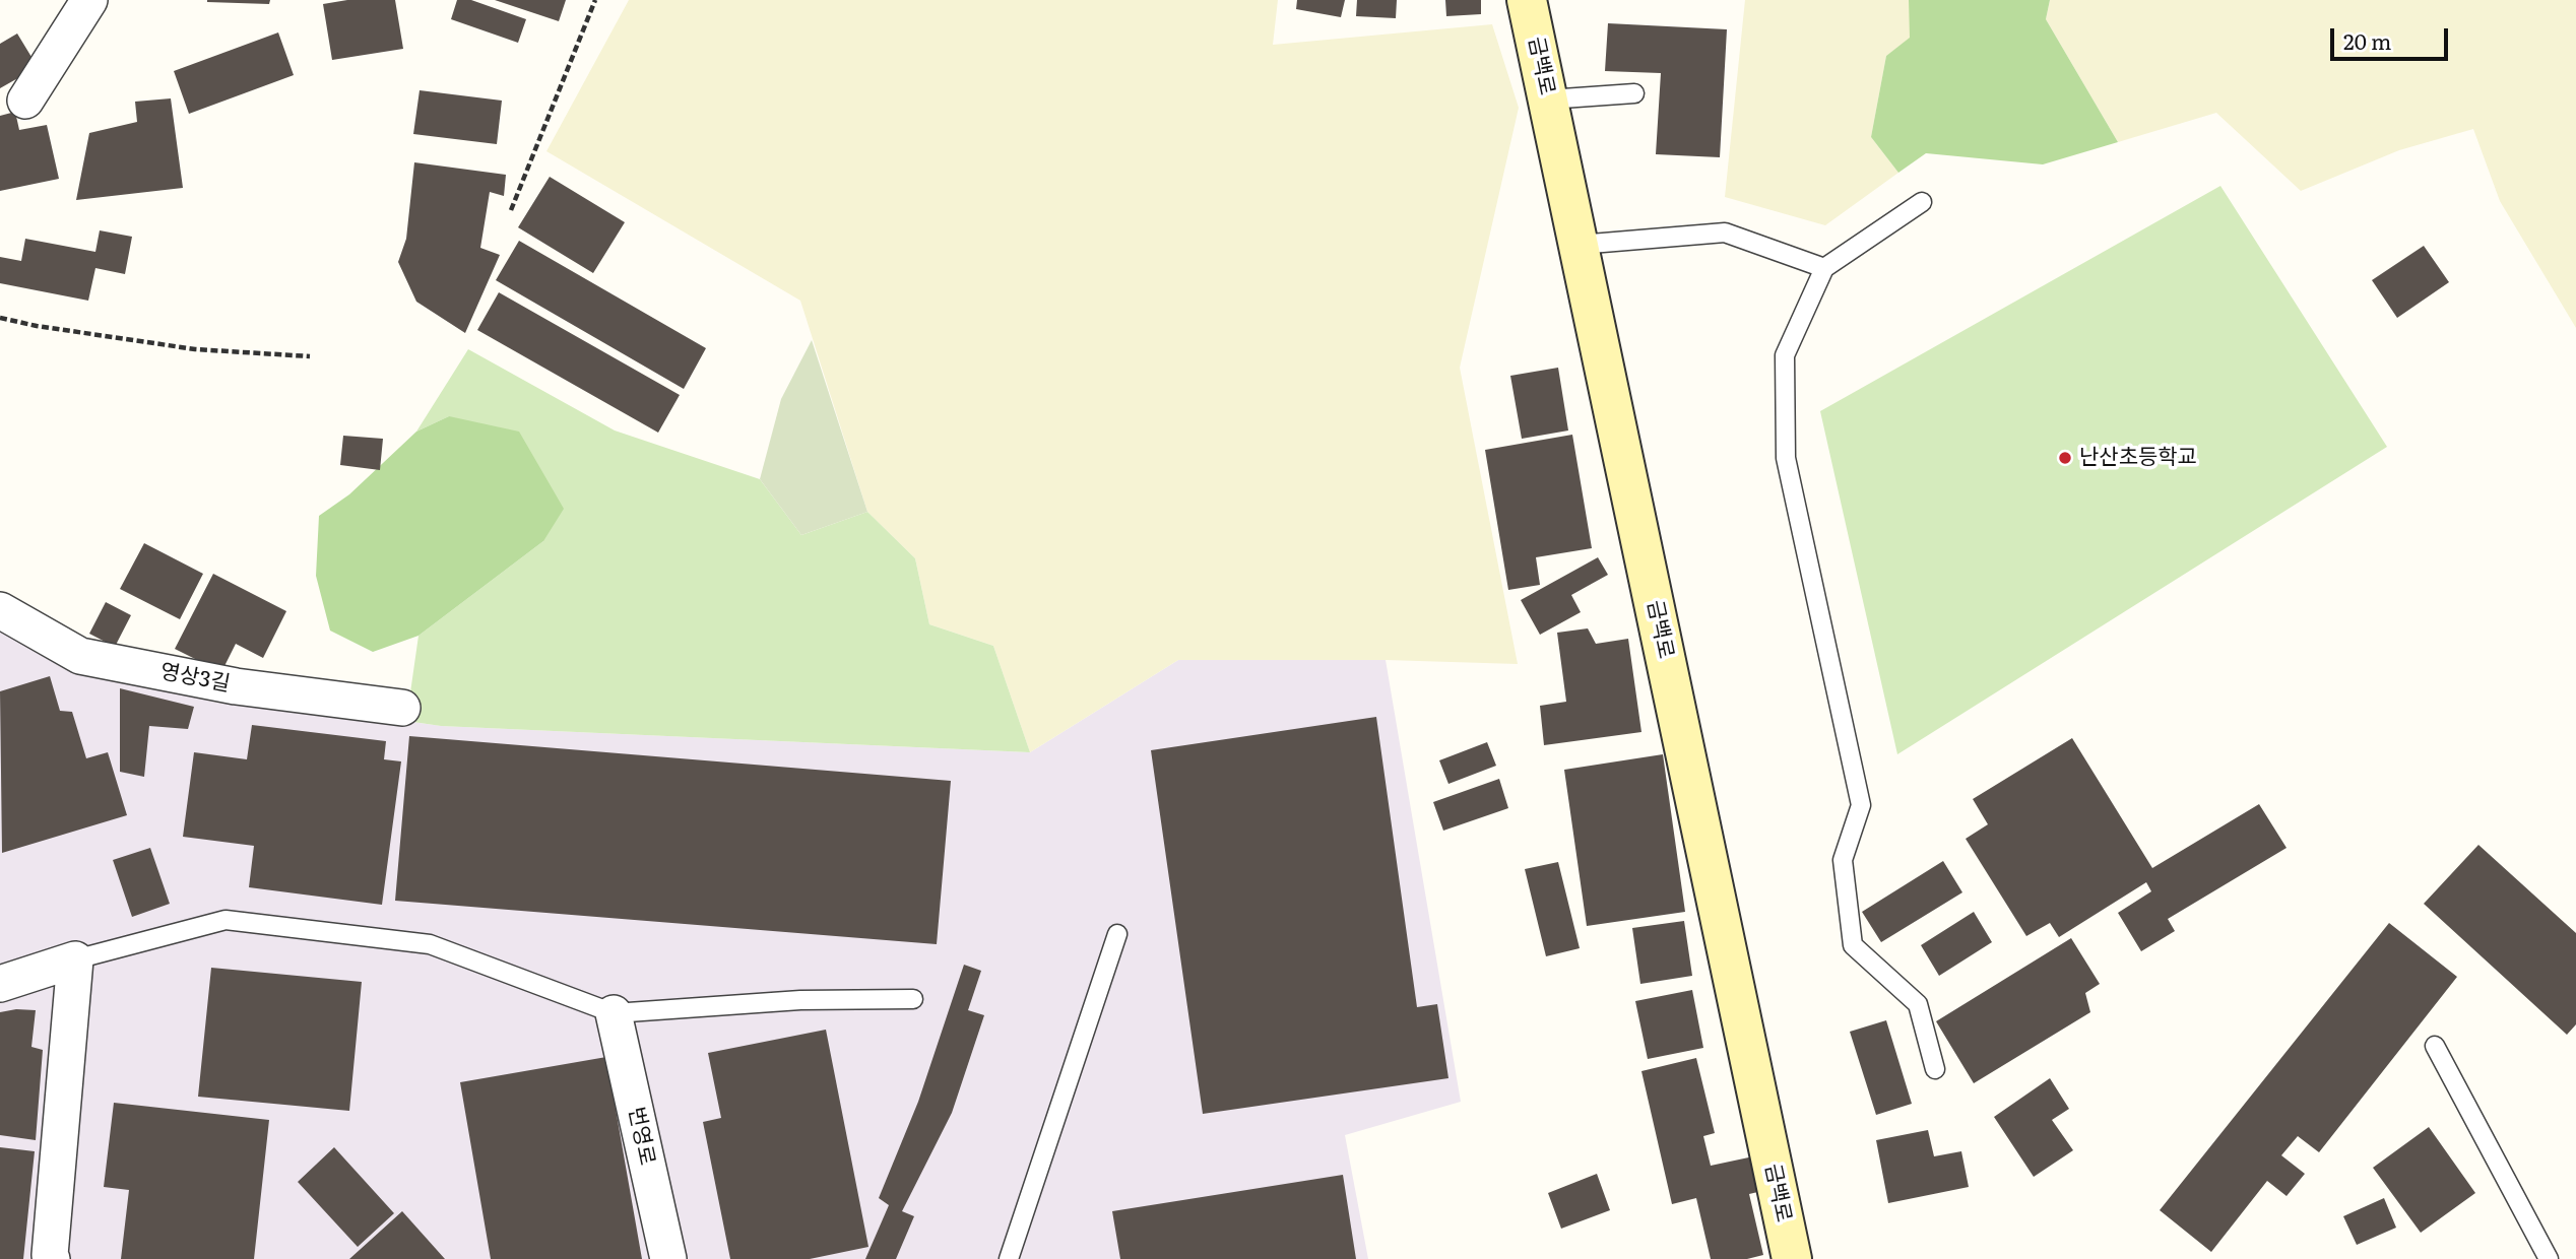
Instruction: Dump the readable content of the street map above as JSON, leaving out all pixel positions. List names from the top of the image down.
{
  "streets": {
    "street": ["금백로", "영상3길", "번영로"]
  },
  "places": ["난산초등학교"],
  "scale_bar": "20 m"
}
